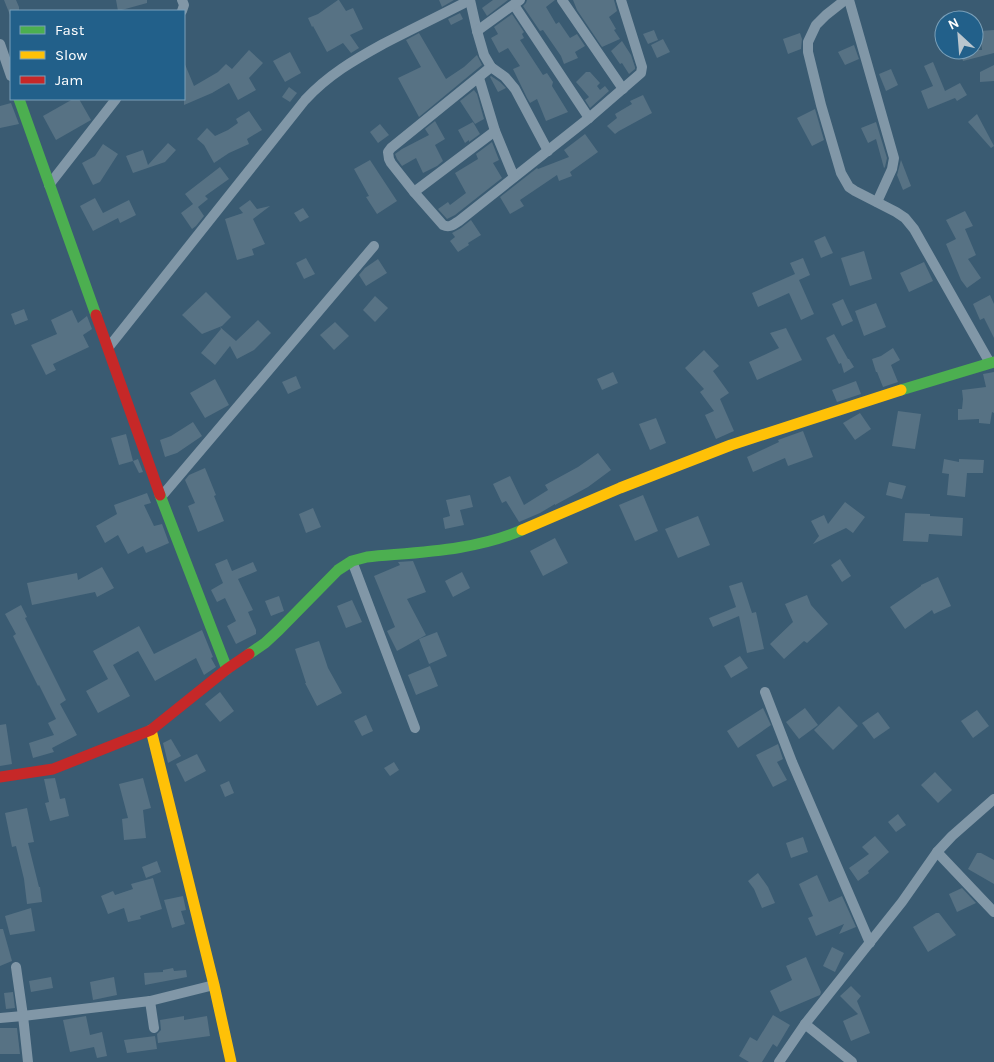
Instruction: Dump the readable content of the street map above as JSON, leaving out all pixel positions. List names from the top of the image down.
{
  "legend": ["Fast", "Slow", "Jam"],
  "north": "top left"
}
